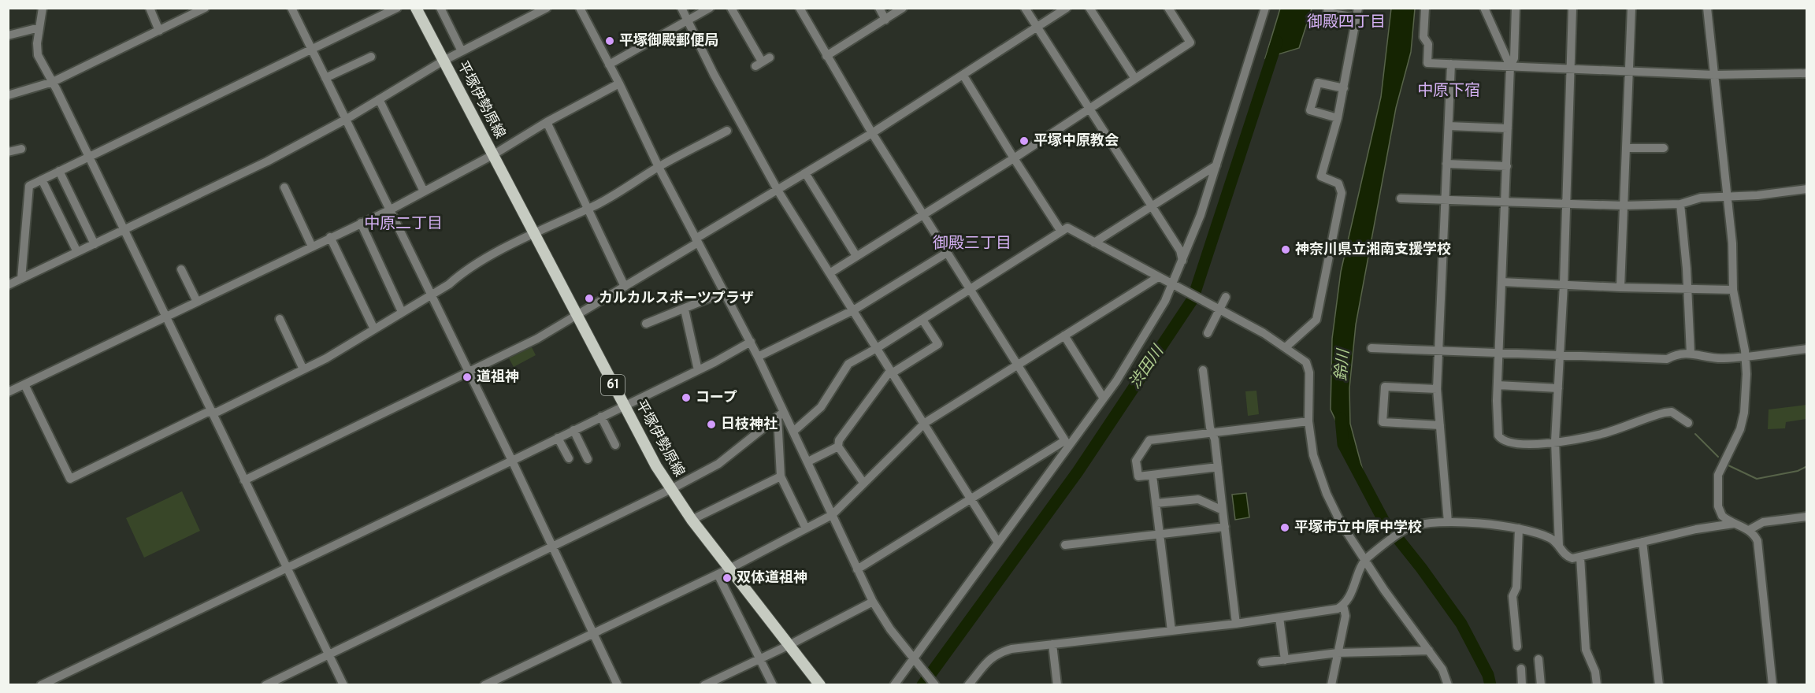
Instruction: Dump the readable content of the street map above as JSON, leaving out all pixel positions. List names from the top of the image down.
{
  "streets": {
    "main road": ["平塚伊勢原線", "61"]
  },
  "districts": [
    "御殿四丁目",
    "中原下宿",
    "中原二丁目",
    "御殿三丁目"
  ],
  "water": ["鈴川", "渋田川"],
  "places": [
    "平塚御殿郵便局",
    "平塚中原教会",
    "神奈川県立湘南支援学校",
    "カルカルスポーツプラザ",
    "道祖神",
    "コープ",
    "日枝神社",
    "平塚市立中原中学校",
    "双体道祖神"
  ]
}
